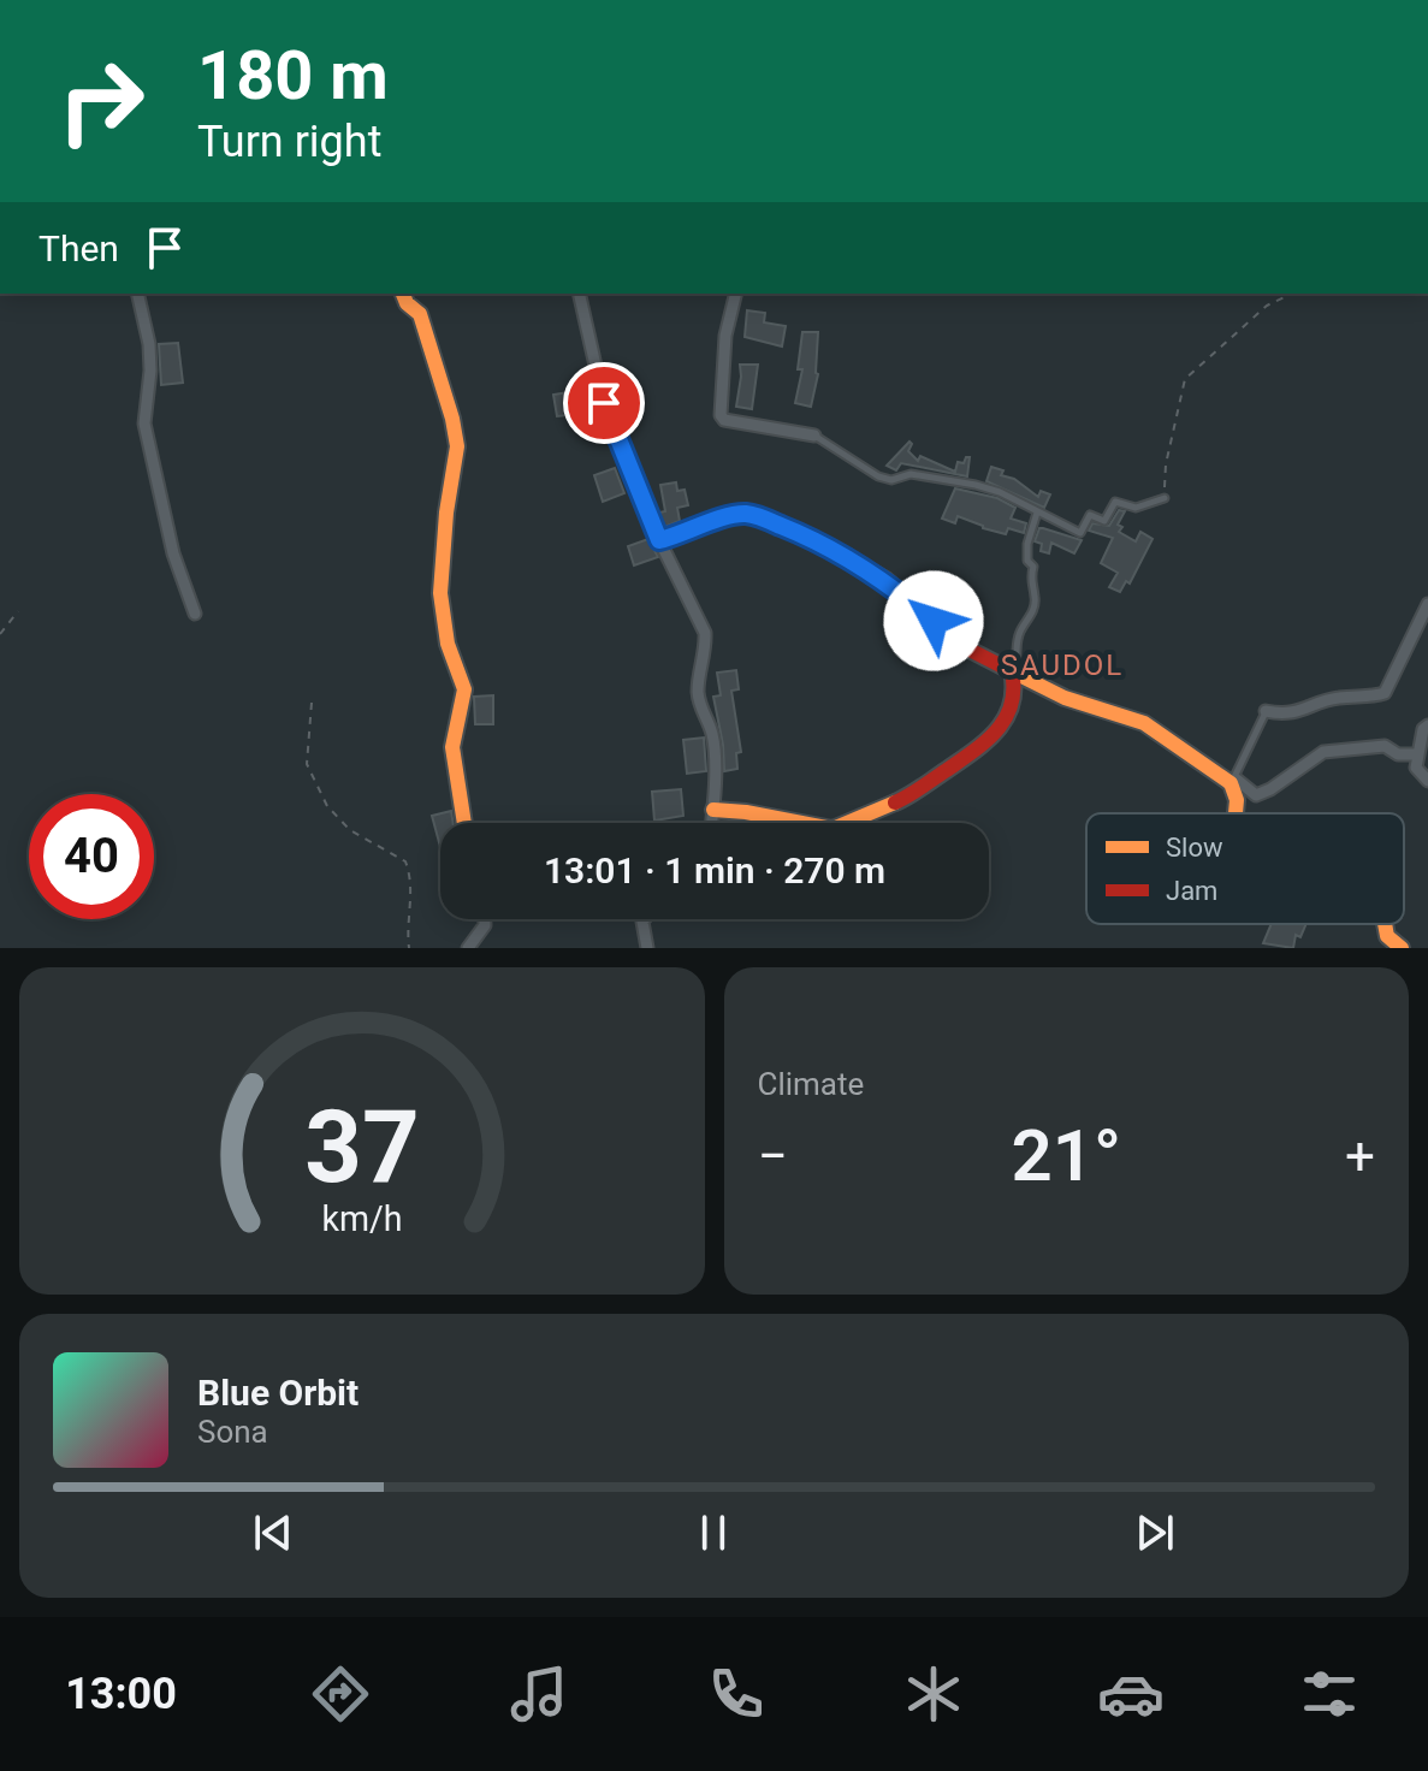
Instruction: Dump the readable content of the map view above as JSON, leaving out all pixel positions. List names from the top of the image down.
{
  "districts": ["SAUDOL"],
  "legend": ["Slow", "Jam"],
  "page": {
    "turn": ["180 m", "Turn right"],
    "then": "Then",
    "limit": "40",
    "trip": "13:01 · 1 min · 270 m",
    "tile": "Climate",
    "heat": ["−", "21°", "+"],
    "song": ["Blue Orbit", "Sona"],
    "tabs": "13:00",
    "gauge": ["37", "km/h"]
  }
}
